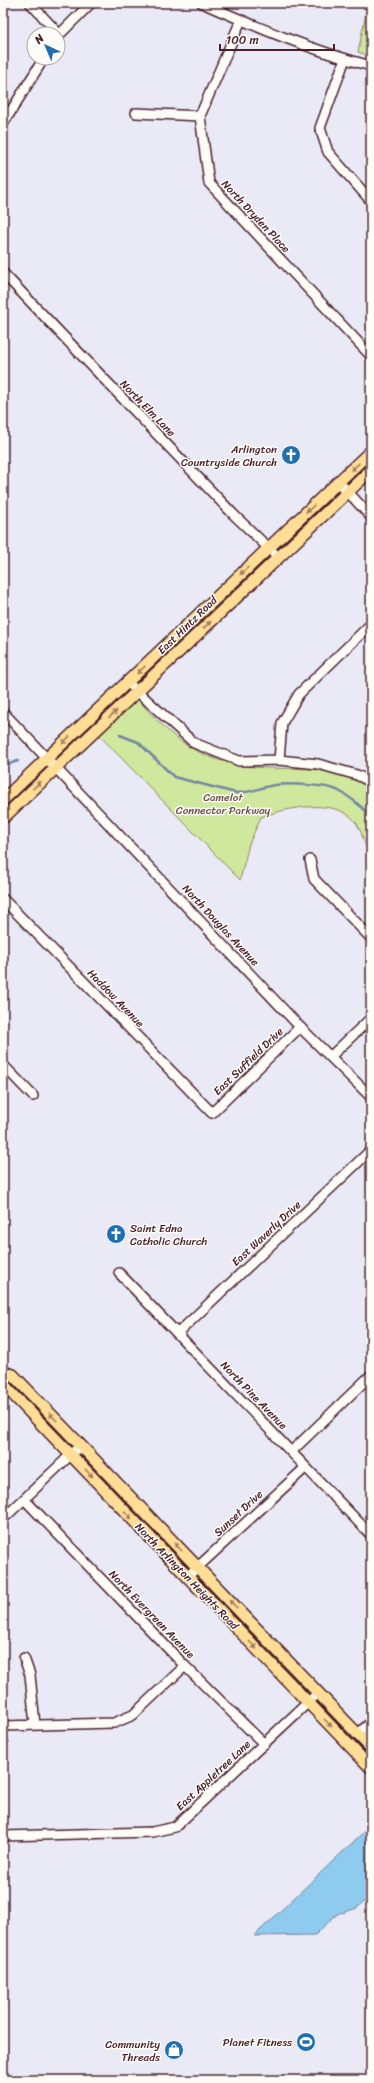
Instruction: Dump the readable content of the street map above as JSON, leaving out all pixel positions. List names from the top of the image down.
{
  "streets": {
    "main road": ["East Hintz Road", "North Arlington Heights Road"],
    "street": [
      "North Dryden Place",
      "North Elm Lane",
      "North Douglas Avenue",
      "Haddow Avenue",
      "East Suffield Drive",
      "East Waverly Drive",
      "North Pine Avenue",
      "Sunset Drive",
      "North Evergreen Avenue",
      "East Appletree Lane"
    ]
  },
  "crossings": [
    ["North Elm Lane", "East Hintz Road"],
    ["East Hintz Road", "North Douglas Avenue"],
    ["North Douglas Avenue", "East Suffield Drive"],
    ["Haddow Avenue", "East Suffield Drive"],
    ["East Waverly Drive", "North Pine Avenue"],
    ["North Pine Avenue", "Sunset Drive"],
    ["Sunset Drive", "North Arlington Heights Road"],
    ["North Arlington Heights Road", "East Appletree Lane"],
    ["North Evergreen Avenue", "East Appletree Lane"]
  ],
  "parks": ["Camelot Connector Parkway"],
  "places": {
    "church": ["Arlington Countryside Church", "Saint Edna Catholic Church"],
    "sports": ["Planet Fitness"],
    "shop": ["Community Threads"]
  },
  "scale_bar": "100 m",
  "north": "top left"
}
